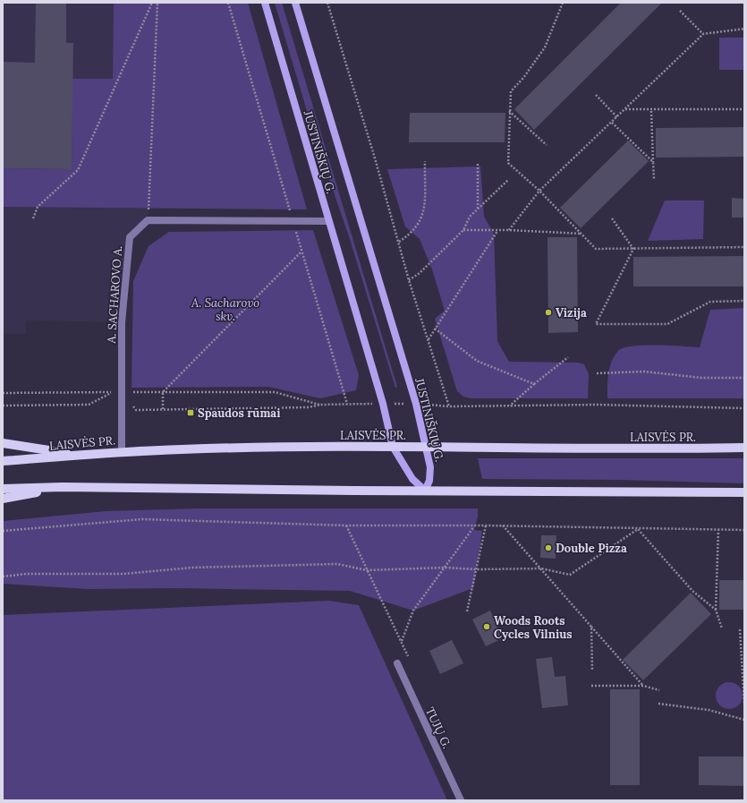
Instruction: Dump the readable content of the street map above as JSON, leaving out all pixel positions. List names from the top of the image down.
{
  "streets": {
    "main road": ["JUSTINIŠKIŲ G.", "LAISVĖS PR."],
    "street": ["A. SACHAROVO A.", "TUJŲ G."]
  },
  "crossings": [
    ["JUSTINIŠKIŲ G.", "LAISVĖS PR."],
    ["A. SACHAROVO A.", "LAISVĖS PR."]
  ],
  "parks": ["A. Sacharovo skv."],
  "places": {
    "other": ["Vizija", "Double Pizza", "Woods Roots Cycles Vilnius"],
    "transit": ["Spaudos rūmai"]
  }
}
